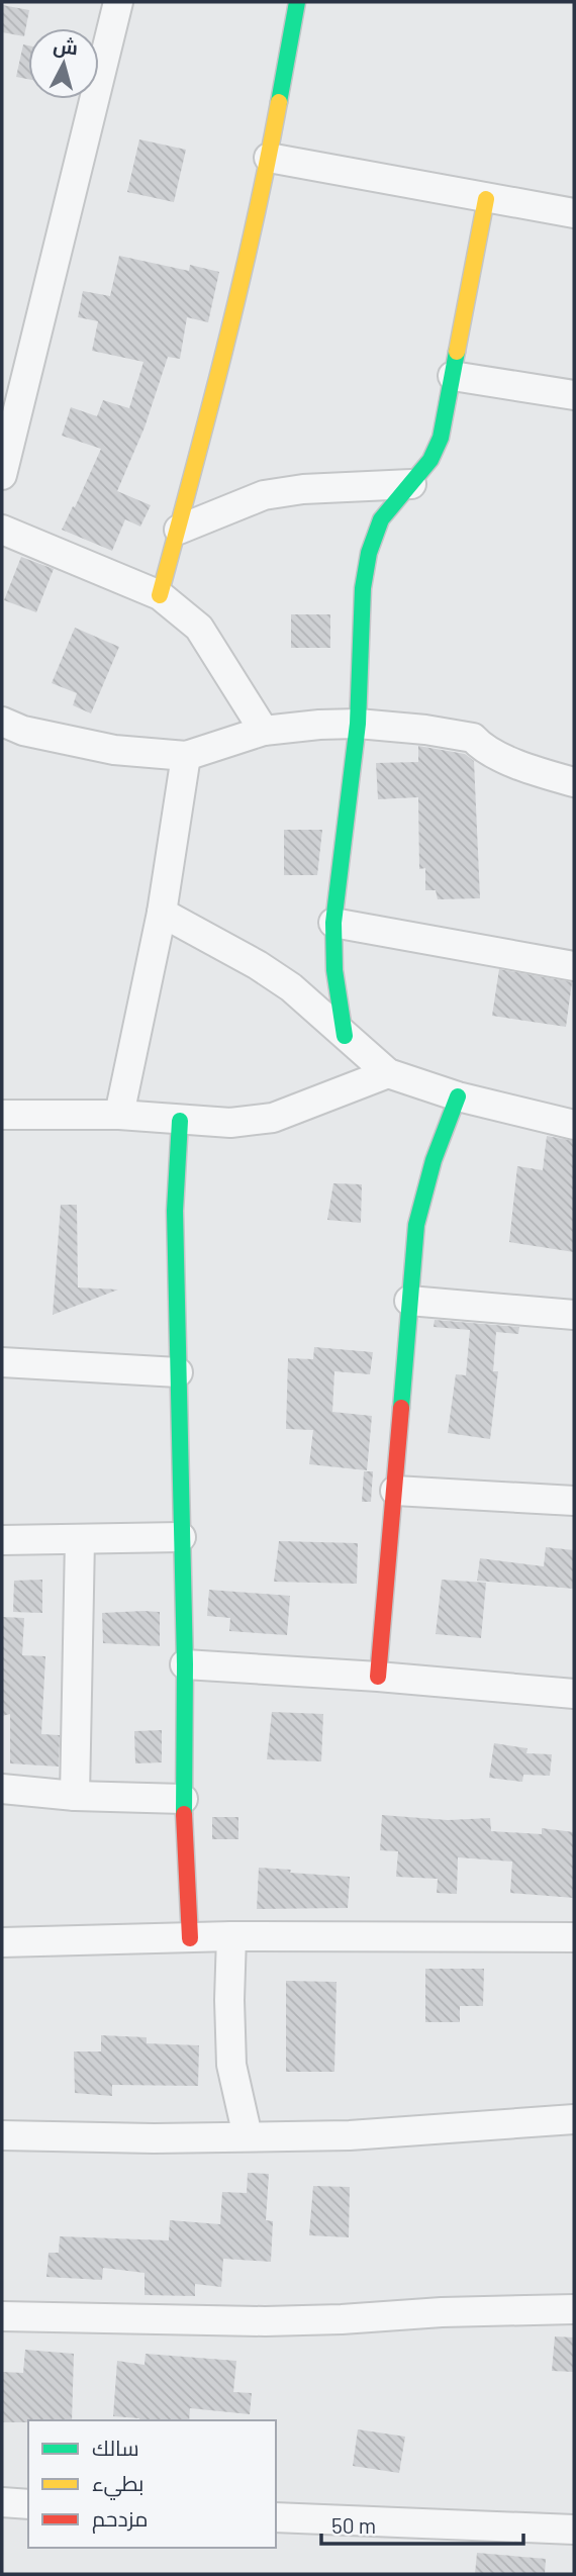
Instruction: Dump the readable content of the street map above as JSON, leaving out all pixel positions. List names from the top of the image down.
{
  "legend": ["سالك", "بطيء", "مزدحم"],
  "scale_bar": "50 m",
  "north": "top"
}
